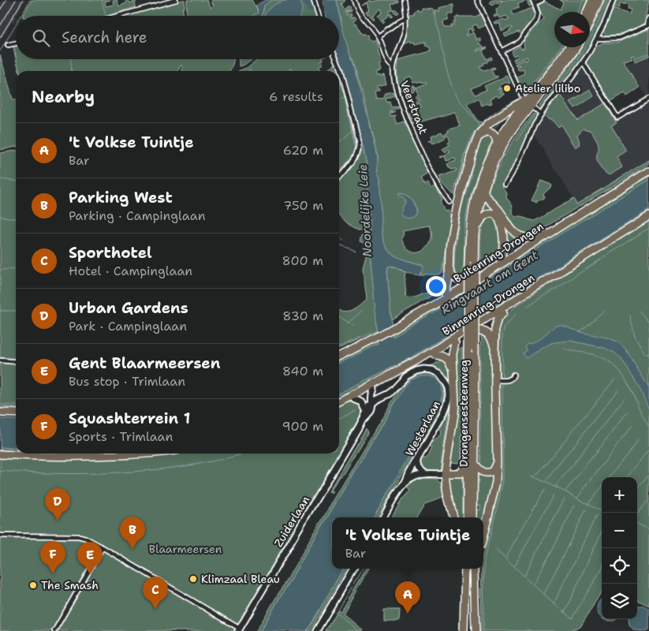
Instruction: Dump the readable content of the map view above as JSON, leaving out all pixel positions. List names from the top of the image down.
{
  "streets": {
    "highway": ["Buitenring-Drongen", "Binnenring-Drongen", "Drongensesteenweg"],
    "street": ["Veerstraat", "Westerlaan", "Zuiderlaan"]
  },
  "crossings": [
    ["Westerlaan", "Zuiderlaan"]
  ],
  "water": ["Noordelijke Leie", "Ringvaart om Gent"],
  "parks": ["Blaarmeersen"],
  "places": ["Atelier lilibo", "Klimzaal Bleau", "The Smash"],
  "north": "right",
  "page": {
    "search": "Search here",
    "heading": ["Nearby", "6 results"],
    "list": [
      {
        "mark": "A",
        "name": "'t Volkse Tuintje",
        "note": "Bar",
        "value": "620 m"
      },
      {
        "mark": "B",
        "name": "Parking West",
        "note": "Parking · Campinglaan",
        "value": "750 m"
      },
      {
        "mark": "C",
        "name": "Sporthotel",
        "note": "Hotel · Campinglaan",
        "value": "800 m"
      },
      {
        "mark": "D",
        "name": "Urban Gardens",
        "note": "Park · Campinglaan",
        "value": "830 m"
      },
      {
        "mark": "E",
        "name": "Gent Blaarmeersen",
        "note": "Bus stop · Trimlaan",
        "value": "840 m"
      },
      {
        "mark": "F",
        "name": "Squashterrein 1",
        "note": "Sports · Trimlaan",
        "value": "900 m"
      }
    ],
    "map_buttons": ["+", "−"],
    "pins": [
      "D",
      "B",
      "F",
      "E",
      "C",
      "A"
    ],
    "popup": ["'t Volkse Tuintje", "Bar"]
  }
}
